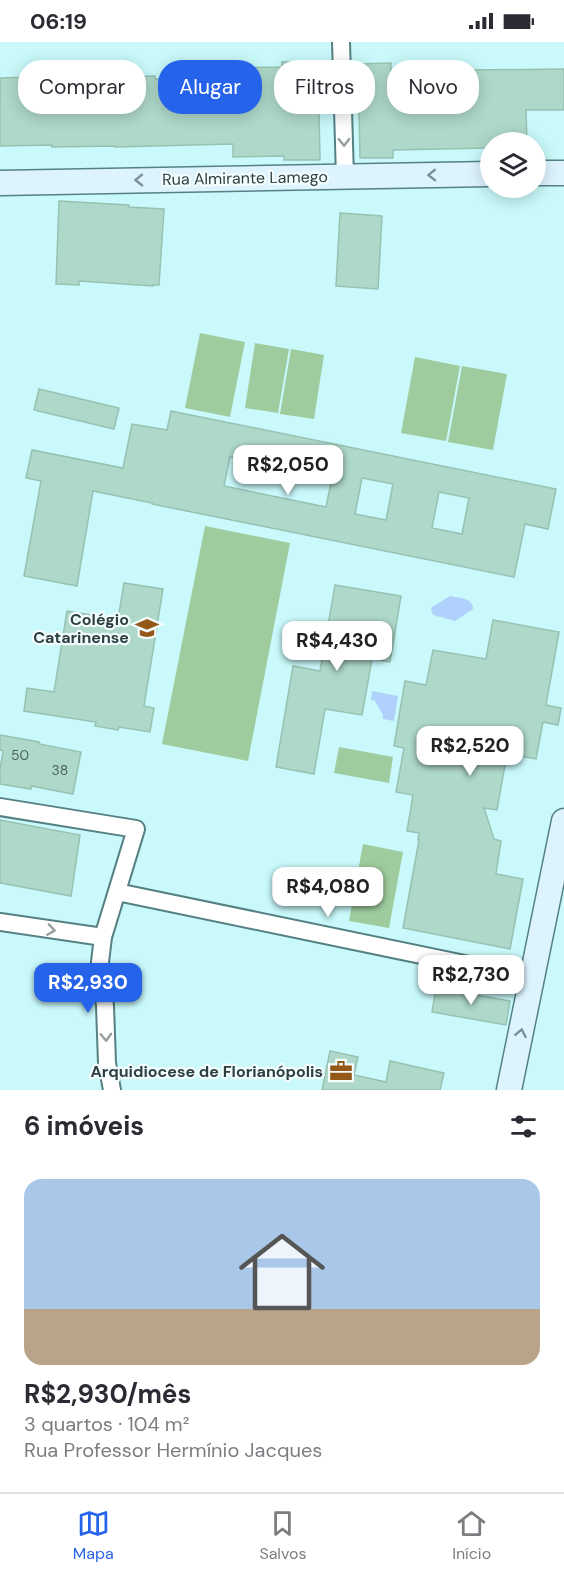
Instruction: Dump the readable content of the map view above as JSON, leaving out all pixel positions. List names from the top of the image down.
{
  "streets": {
    "main road": ["Rua Almirante Lamego"]
  },
  "one_way": ["Rua Almirante Lamego"],
  "places": {
    "school or university": ["Colégio Catarinense"],
    "office": ["Arquidiocese de Florianópolis"]
  },
  "house_numbers": ["50", "38"],
  "page": {
    "status": "06:19",
    "chip": [
      "Comprar",
      "Alugar",
      "Filtros",
      "Novo"
    ],
    "price": [
      "R$2,050",
      "R$4,430",
      "R$2,520",
      "R$4,080",
      "R$2,730",
      "R$2,930"
    ],
    "heading": "6 imóveis",
    "list": [
      {
        "name": "R$2,930/mês",
        "note": "3 quartos · 104 m² · Rua Professor Hermínio Jacques"
      }
    ],
    "tabs": ["Mapa", "Salvos", "Início"]
  }
}
